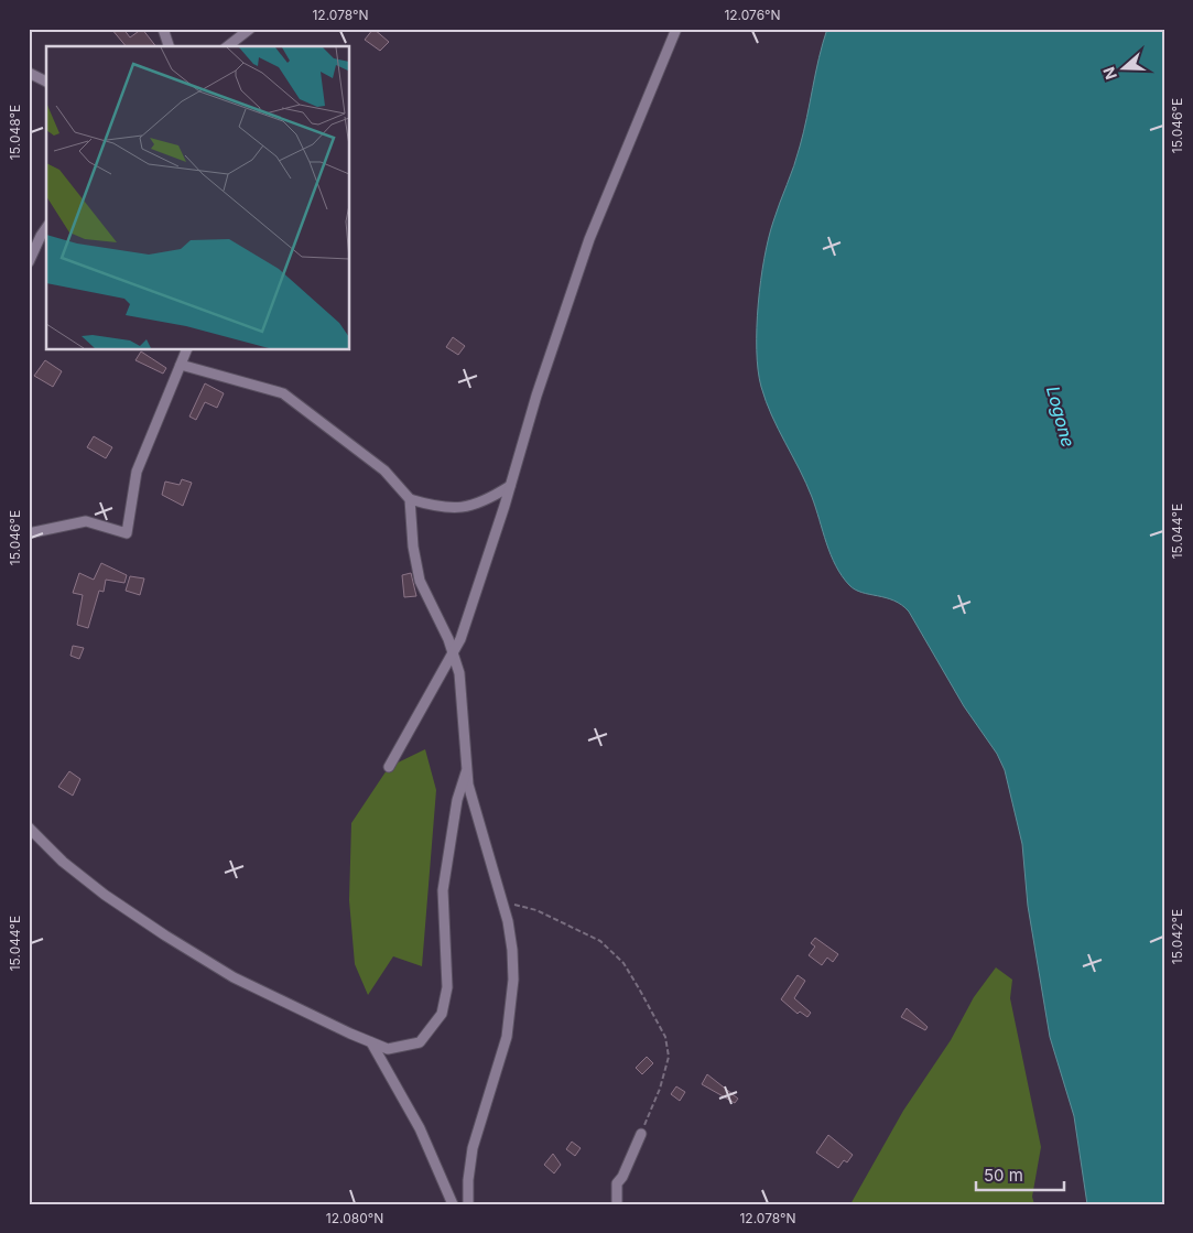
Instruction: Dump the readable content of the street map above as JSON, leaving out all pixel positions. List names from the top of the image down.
{
  "water": ["Logone"],
  "scale_bar": "50 m",
  "north": "left",
  "coordinates": [
    "12.078°N",
    "12.076°N",
    "15.046°E",
    "15.048°E",
    "15.044°E",
    "15.042°E",
    "12.080°N"
  ]
}
